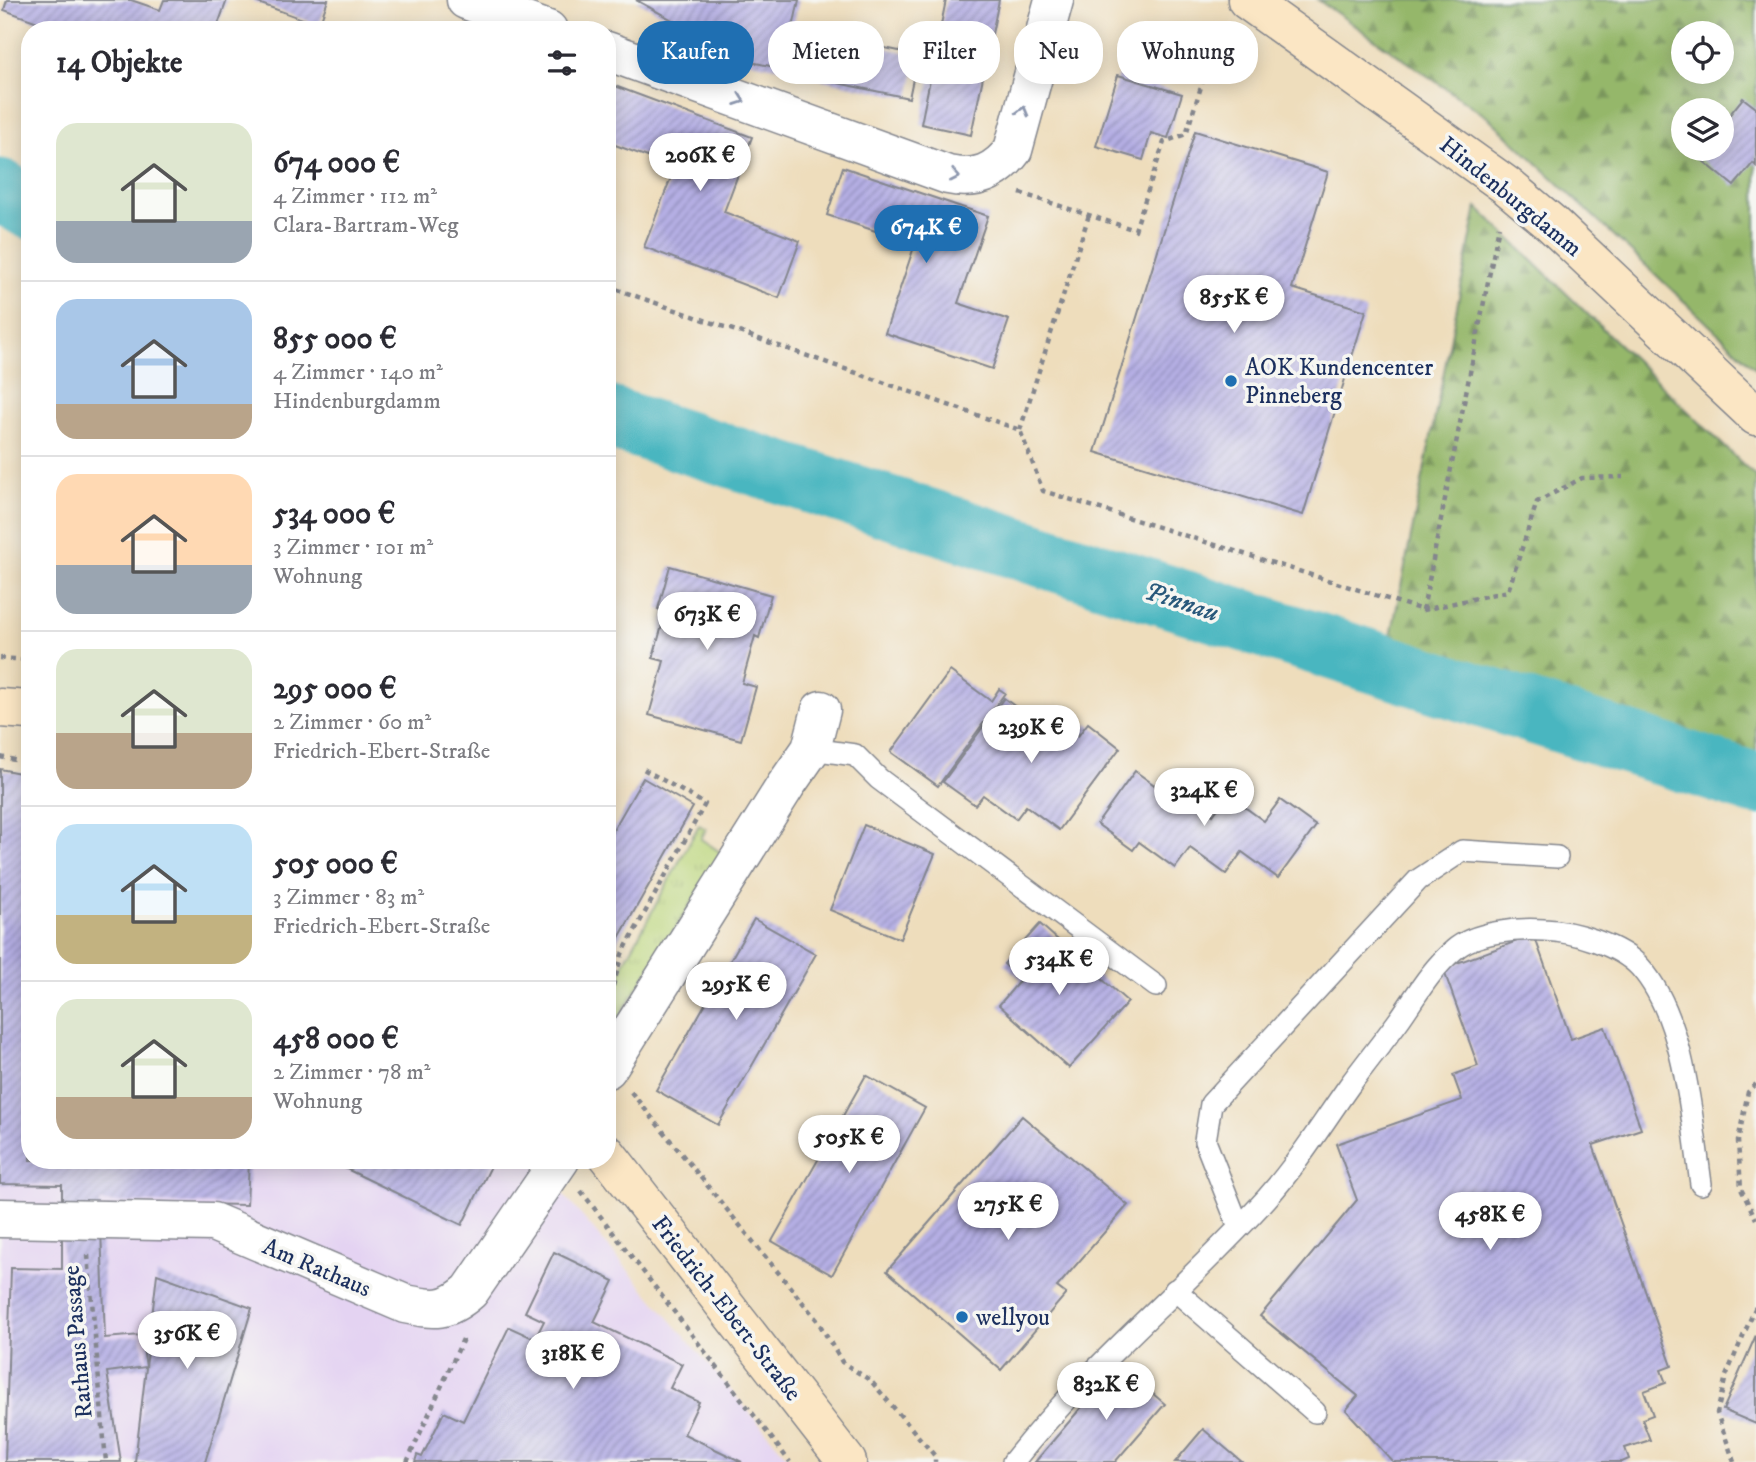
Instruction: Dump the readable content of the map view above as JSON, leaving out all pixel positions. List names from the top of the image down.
{
  "streets": {
    "street": ["Hindenburgdamm", "Am Rathaus", "Friedrich-Ebert-Straße"],
    "path": ["Rathaus Passage"]
  },
  "crossings": [
    ["Am Rathaus", "Rathaus Passage"]
  ],
  "water": ["Pinnau"],
  "places": ["AOK Kundencenter Pinneberg", "wellyou"],
  "page": {
    "chip": [
      "Kaufen",
      "Mieten",
      "Filter",
      "Neu",
      "Wohnung"
    ],
    "heading": "14 Objekte",
    "list": [
      {
        "name": "674 000 €",
        "note": "4 Zimmer · 112 m² · Clara-Bartram-Weg"
      },
      {
        "name": "855 000 €",
        "note": "4 Zimmer · 140 m² · Hindenburgdamm"
      },
      {
        "name": "534 000 €",
        "note": "3 Zimmer · 101 m² · Wohnung"
      },
      {
        "name": "295 000 €",
        "note": "2 Zimmer · 60 m² · Friedrich-Ebert-Straße"
      },
      {
        "name": "505 000 €",
        "note": "3 Zimmer · 83 m² · Friedrich-Ebert-Straße"
      },
      {
        "name": "458 000 €",
        "note": "2 Zimmer · 78 m² · Wohnung"
      }
    ],
    "price": [
      "206K €",
      "674K €",
      "855K €",
      "673K €",
      "239K €",
      "324K €",
      "534K €",
      "295K €",
      "505K €",
      "275K €",
      "458K €",
      "356K €",
      "318K €",
      "832K €"
    ]
  }
}
